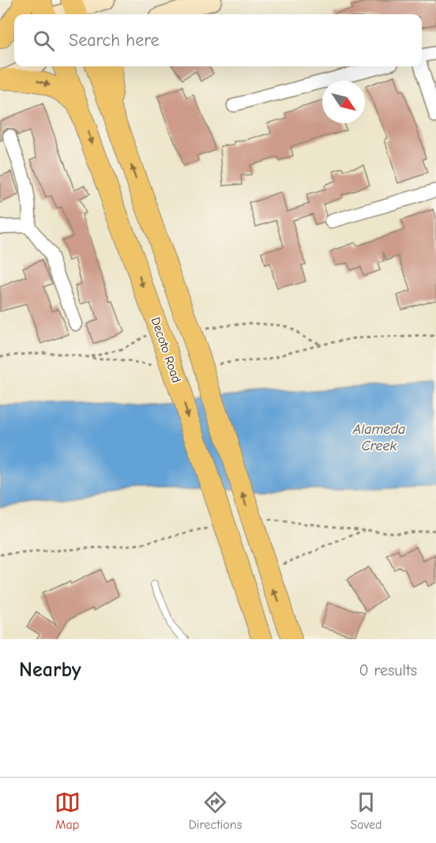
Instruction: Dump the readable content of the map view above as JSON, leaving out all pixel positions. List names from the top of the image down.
{
  "streets": {
    "main road": ["Decoto Road"]
  },
  "water": ["Alameda Creek"],
  "north": "bottom right",
  "page": {
    "search": "Search here",
    "heading": ["Nearby", "0 results"],
    "nav": ["Map", "Directions", "Saved"]
  }
}
